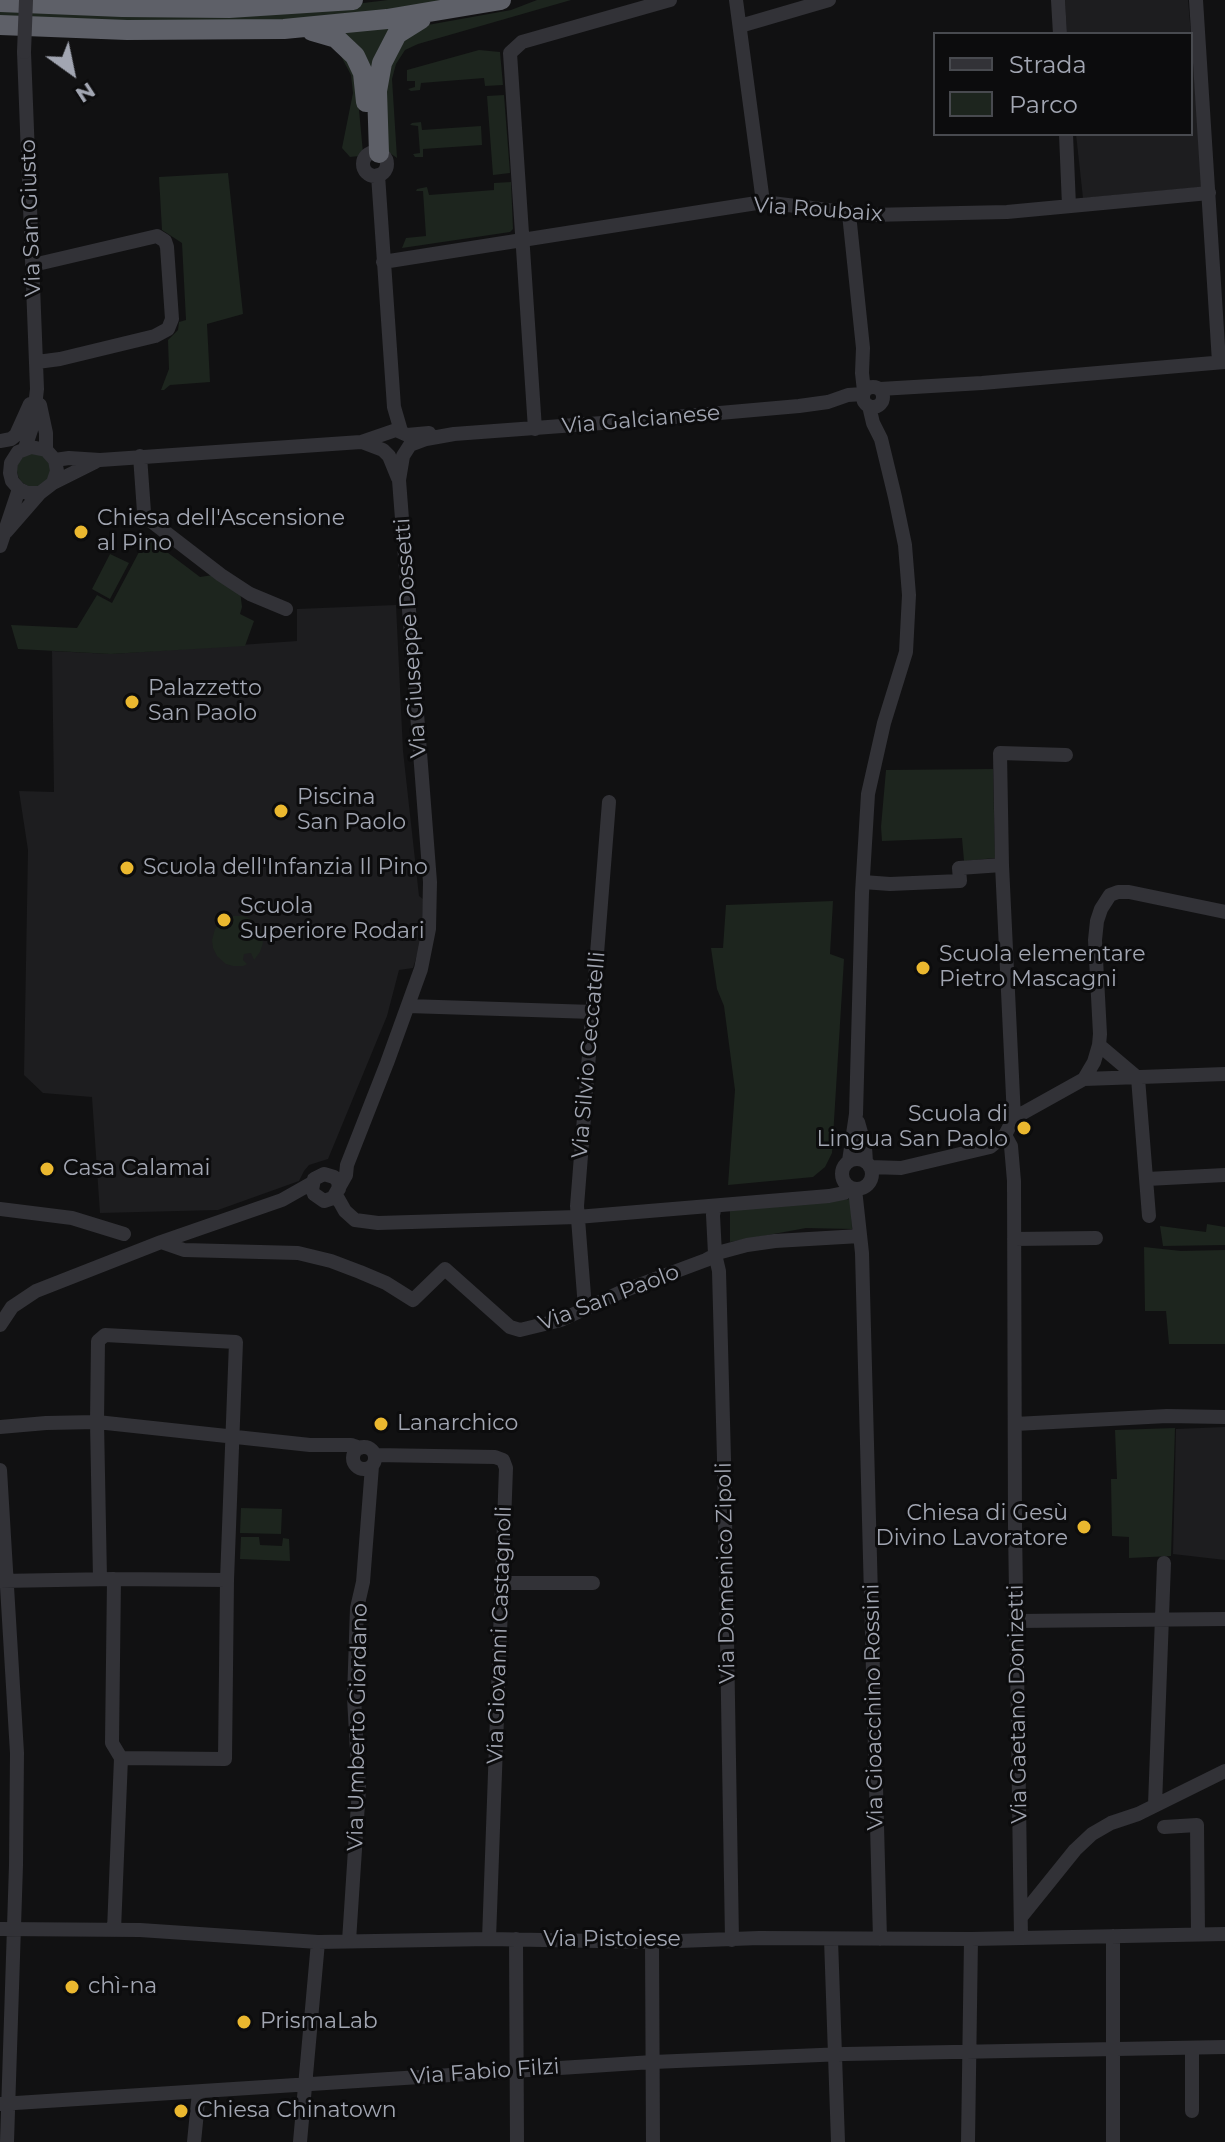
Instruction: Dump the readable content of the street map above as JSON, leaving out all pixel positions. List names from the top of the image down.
{
  "streets": {
    "street": [
      "Via Roubaix",
      "Via San Giusto",
      "Via Galcianese",
      "Via Giuseppe Dossetti",
      "Via Silvio Ceccatelli",
      "Via San Paolo",
      "Via Domenico Zipoli",
      "Via Giovanni Castagnoli",
      "Via Gaetano Donizetti",
      "Via Gioacchino Rossini",
      "Via Umberto Giordano",
      "Via Pistoiese",
      "Via Fabio Filzi"
    ]
  },
  "crossings": [
    ["Via San Giusto", "Via Galcianese"],
    ["Via Galcianese", "Via Giuseppe Dossetti"],
    ["Via Silvio Ceccatelli", "Via San Paolo"],
    ["Via San Paolo", "Via Domenico Zipoli"],
    ["Via San Paolo", "Via Gioacchino Rossini"],
    ["Via Domenico Zipoli", "Via Pistoiese"],
    ["Via Giovanni Castagnoli", "Via Umberto Giordano"],
    ["Via Giovanni Castagnoli", "Via Pistoiese"],
    ["Via Gaetano Donizetti", "Via Pistoiese"],
    ["Via Gioacchino Rossini", "Via Pistoiese"],
    ["Via Umberto Giordano", "Via Pistoiese"]
  ],
  "places": [
    "Chiesa dell'Ascensione al Pino",
    "Palazzetto San Paolo",
    "Piscina San Paolo",
    "Scuola dell'Infanzia Il Pino",
    "Scuola Superiore Rodari",
    "Scuola elementare Pietro Mascagni",
    "Scuola di Lingua San Paolo",
    "Casa Calamai",
    "Lanarchico",
    "Chiesa di Gesù Divino Lavoratore",
    "chì-na",
    "PrismaLab",
    "Chiesa Chinatown"
  ],
  "legend": ["Strada", "Parco"],
  "north": "bottom right"
}
